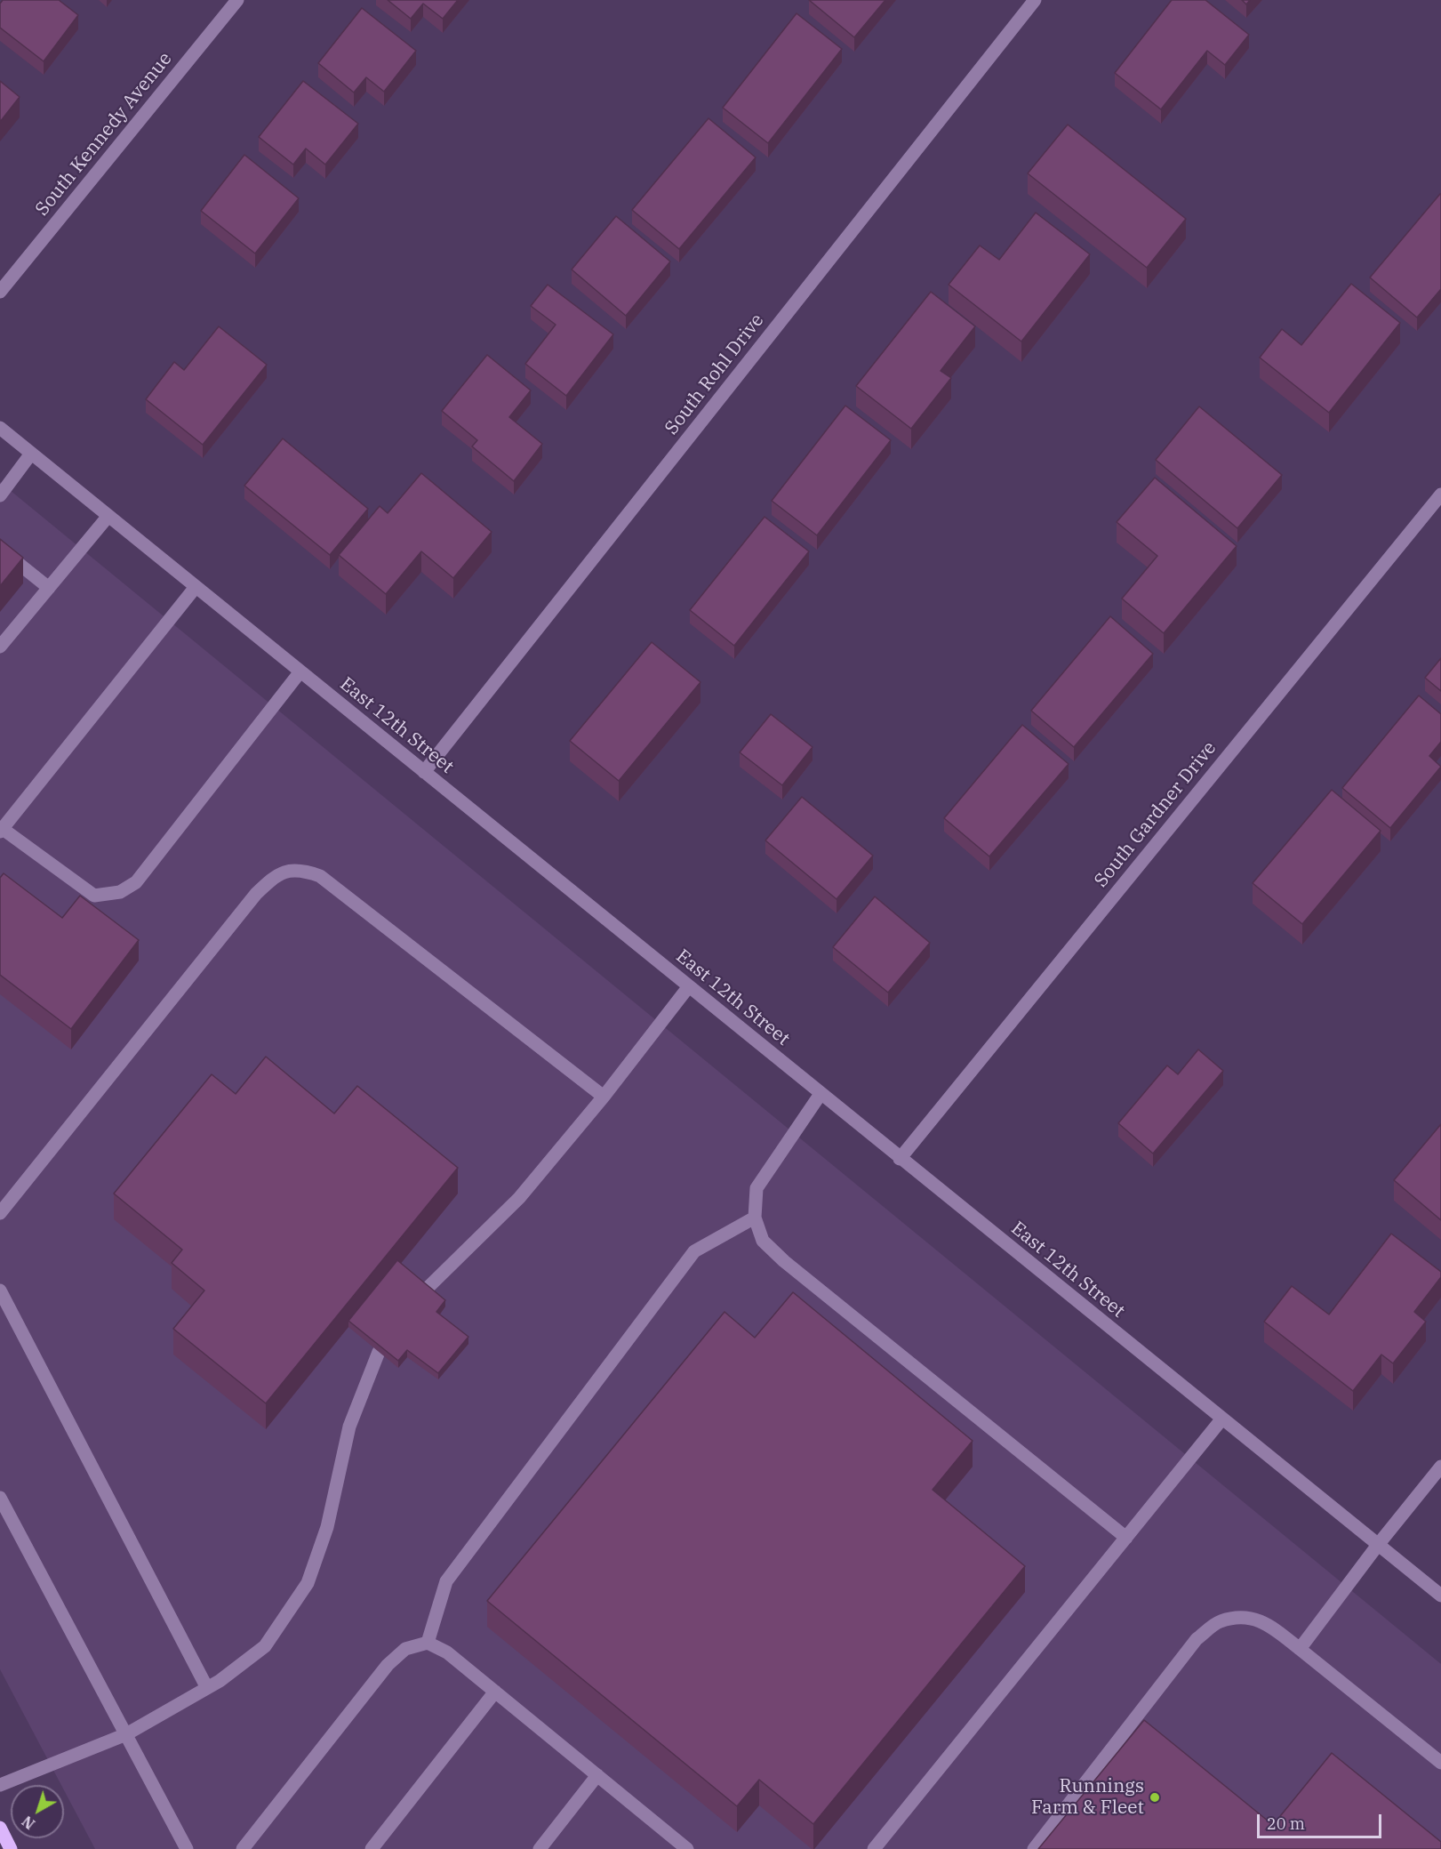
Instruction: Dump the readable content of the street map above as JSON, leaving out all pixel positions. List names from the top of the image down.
{
  "streets": {
    "street": [
      "South Kennedy Avenue",
      "South Rohl Drive",
      "East 12th Street",
      "South Gardner Drive"
    ]
  },
  "crossings": [
    ["South Rohl Drive", "East 12th Street"],
    ["East 12th Street", "South Gardner Drive"]
  ],
  "places": ["Runnings Farm & Fleet"],
  "scale_bar": "20 m",
  "north": "bottom left"
}
